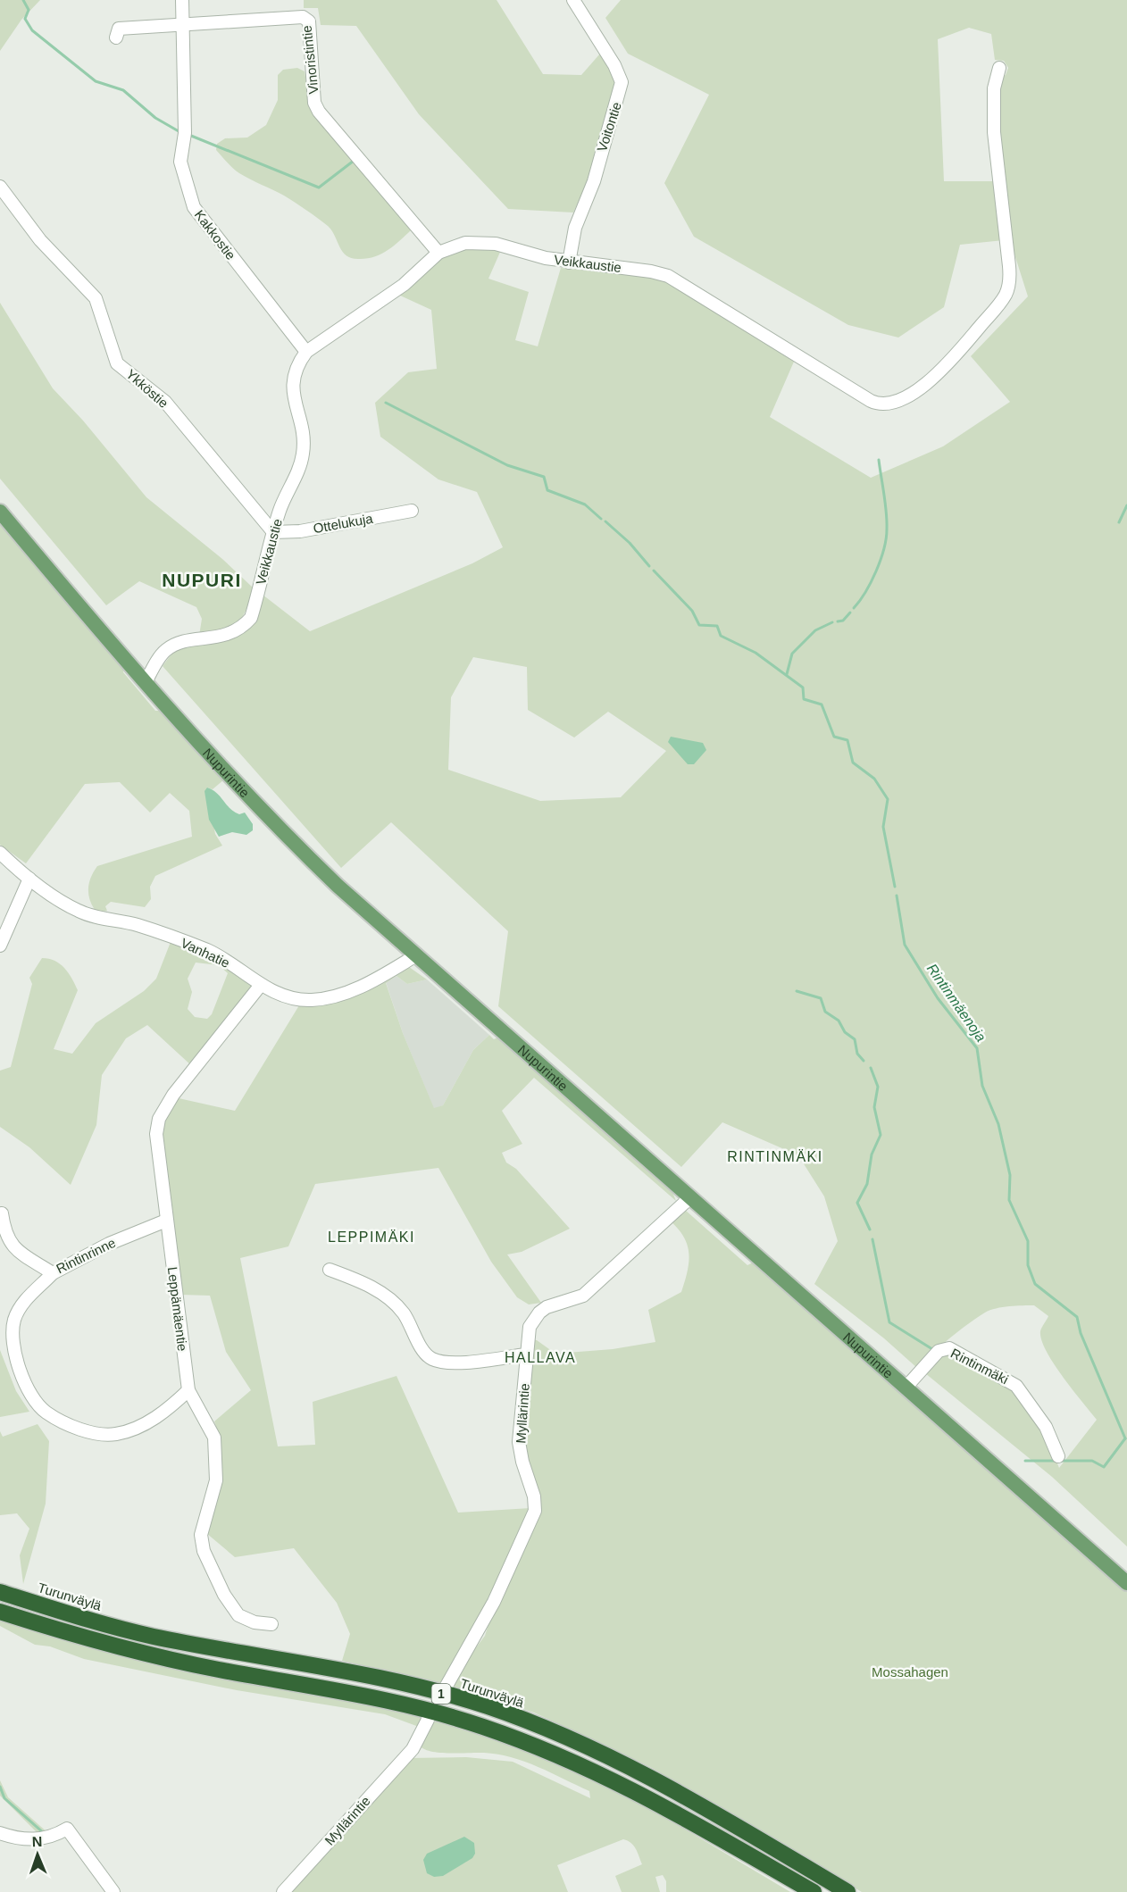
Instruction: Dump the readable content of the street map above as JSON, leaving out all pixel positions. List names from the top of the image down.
{
  "streets": {
    "highway": ["Turunväylä", "1"],
    "main road": ["Nupurintie"],
    "street": [
      "Vinoristintie",
      "Voitontie",
      "Kakkostie",
      "Veikkaustie",
      "Ykköstie",
      "Ottelukuja",
      "Vanhatie",
      "Rintinrinne",
      "Leppämäentie",
      "Rintinmäki",
      "Myllärintie"
    ]
  },
  "crossings": [
    ["Vinoristintie", "Kakkostie"],
    ["Vinoristintie", "Veikkaustie"],
    ["Voitontie", "Veikkaustie"],
    ["Kakkostie", "Veikkaustie"],
    ["Veikkaustie", "Ykköstie"],
    ["Veikkaustie", "Ottelukuja"],
    ["Veikkaustie", "Nupurintie"],
    ["Ykköstie", "Ottelukuja"],
    ["Nupurintie", "Vanhatie"],
    ["Nupurintie", "Rintinmäki"],
    ["Nupurintie", "Myllärintie"],
    ["Vanhatie", "Leppämäentie"],
    ["Rintinrinne", "Leppämäentie"]
  ],
  "districts": [
    "NUPURI",
    "RINTINMÄKI",
    "LEPPIMÄKI",
    "HALLAVA"
  ],
  "water": ["Rintinmäenoja"],
  "parks": ["Mossahagen"],
  "north": "top"
}
